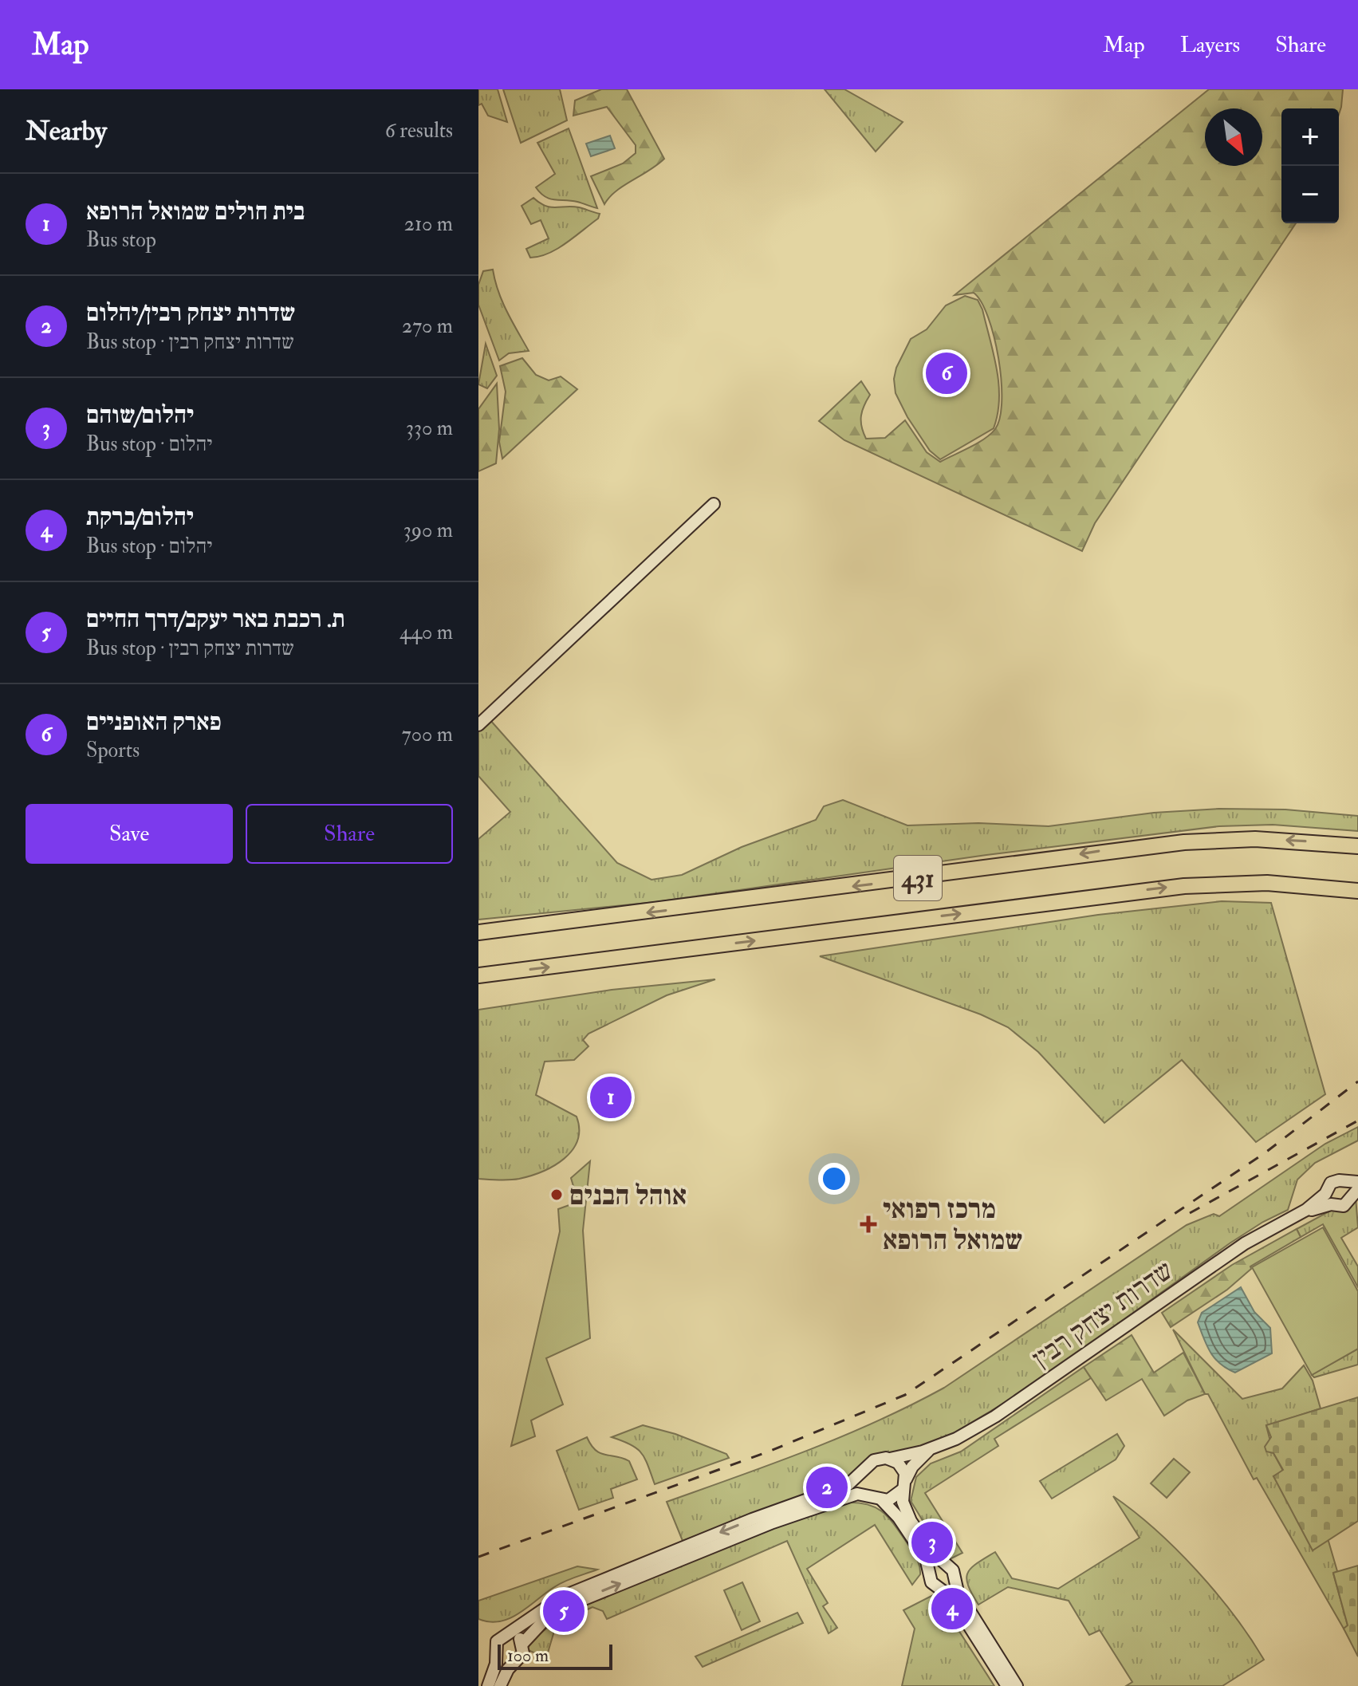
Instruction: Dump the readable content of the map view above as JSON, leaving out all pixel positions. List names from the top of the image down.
{
  "streets": {
    "highway": ["431"],
    "main road": ["שדרות יצחק רבין"]
  },
  "places": {
    "other": ["אוהל הבנים"],
    "health": ["מרכז רפואי שמואל הרופא"]
  },
  "scale_bar": "100 m",
  "north": "bottom right",
  "page": {
    "header": "Map",
    "nav": ["Map", "Layers", "Share"],
    "heading": ["Nearby", "6 results"],
    "map_buttons": ["+", "−"],
    "list": [
      {
        "mark": "1",
        "name": "בית חולים שמואל הרופא",
        "note": "Bus stop",
        "value": "210 m"
      },
      {
        "mark": "2",
        "name": "שדרות יצחק רבין/יהלום",
        "note": "Bus stop · שדרות יצחק רבין",
        "value": "270 m"
      },
      {
        "mark": "3",
        "name": "יהלום/שוהם",
        "note": "Bus stop · יהלום",
        "value": "330 m"
      },
      {
        "mark": "4",
        "name": "יהלום/ברקת",
        "note": "Bus stop · יהלום",
        "value": "390 m"
      },
      {
        "mark": "5",
        "name": "ת. רכבת באר יעקב/דרך החיים",
        "note": "Bus stop · שדרות יצחק רבין",
        "value": "440 m"
      },
      {
        "mark": "6",
        "name": "פארק האופניים",
        "note": "Sports",
        "value": "700 m"
      }
    ],
    "pins": [
      "6",
      "1",
      "2",
      "3",
      "4",
      "5"
    ],
    "buttons": ["Save", "Share"],
    "scale": "100 m"
  }
}
